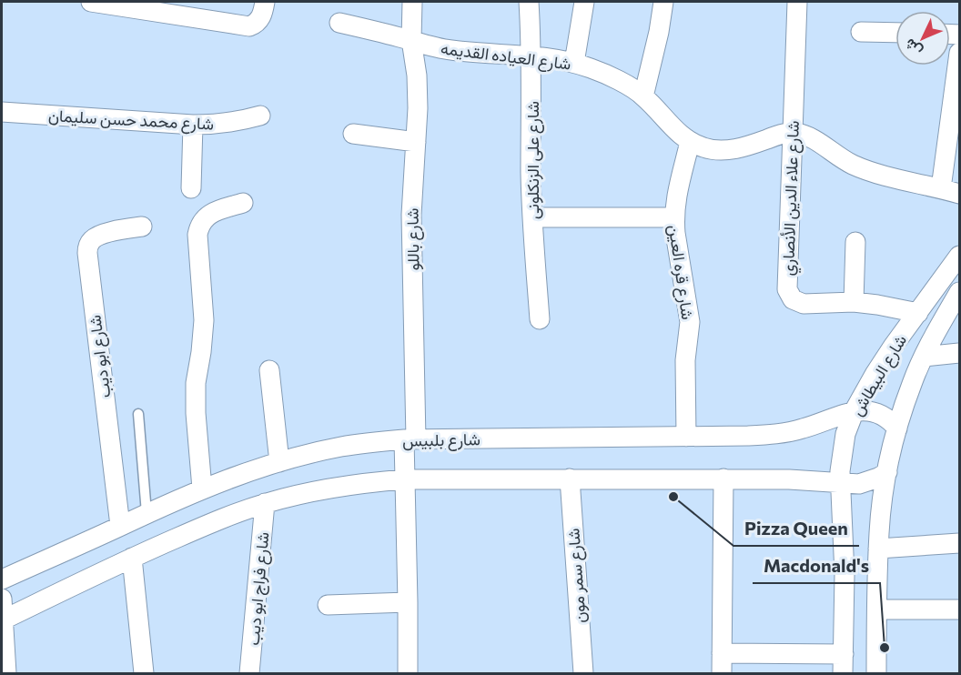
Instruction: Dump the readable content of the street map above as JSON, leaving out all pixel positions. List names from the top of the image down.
{
  "streets": {
    "street": [
      "شارع العياده القديمه",
      "شارع محمد حسن سليمان",
      "شارع على الزنكلونى",
      "شارع علاء الدين الأنصاري",
      "شارع باللو",
      "شارع قره العين",
      "شارع ابو ديب",
      "شارع البيطاش",
      "شارع بلبيس",
      "شارع سمر مون",
      "شارع فراج ابو ديب"
    ]
  },
  "crossings": [
    ["شارع العياده القديمه", "شارع على الزنكلونى"],
    ["شارع العياده القديمه", "شارع علاء الدين الأنصاري"],
    ["شارع العياده القديمه", "شارع باللو"],
    ["شارع العياده القديمه", "شارع قره العين"],
    ["شارع علاء الدين الأنصاري", "شارع البيطاش"],
    ["شارع باللو", "شارع بلبيس"],
    ["شارع قره العين", "شارع بلبيس"],
    ["شارع ابو ديب", "شارع بلبيس"],
    ["شارع البيطاش", "شارع بلبيس"]
  ],
  "places": ["Pizza Queen", "Macdonald's"],
  "north": "bottom left"
}
